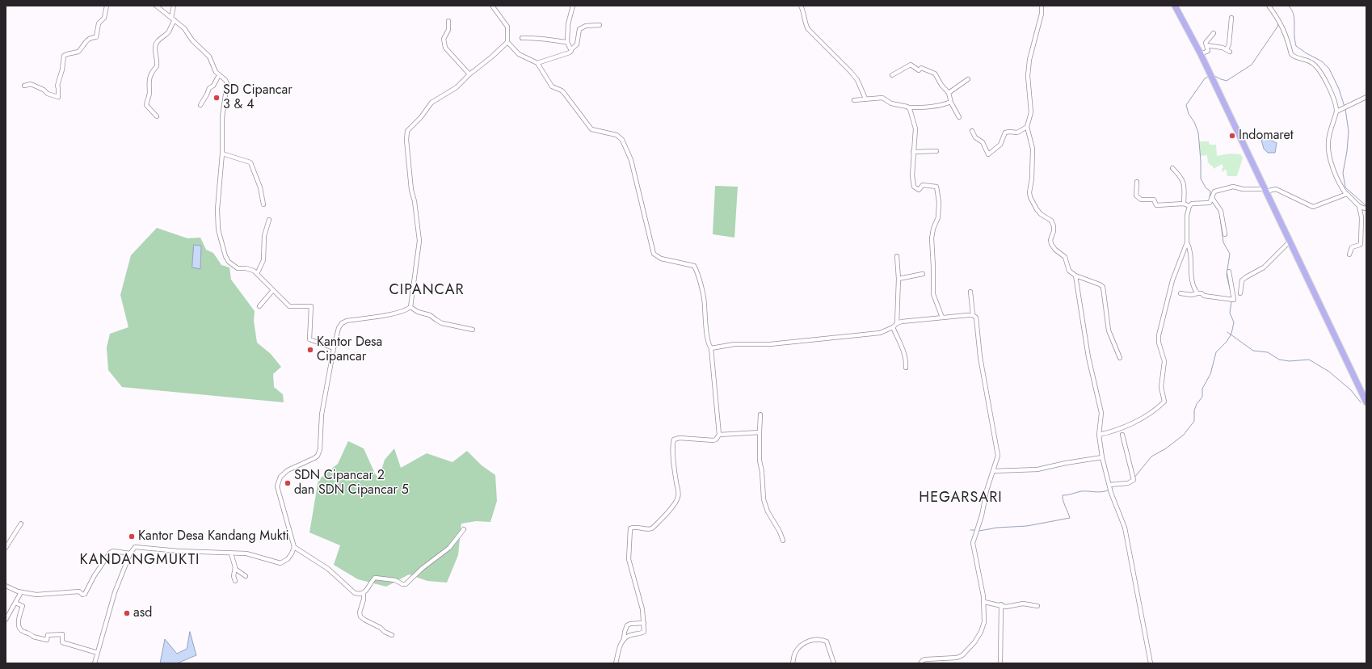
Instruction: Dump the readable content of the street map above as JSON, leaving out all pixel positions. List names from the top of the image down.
{
  "districts": ["CIPANCAR", "HEGARSARI", "KANDANGMUKTI"],
  "places": [
    "SD Cipancar 3 & 4",
    "Indomaret",
    "Kantor Desa Cipancar",
    "SDN Cipancar 2 dan SDN Cipancar 5",
    "Kantor Desa Kandang Mukti",
    "asd"
  ]
}
